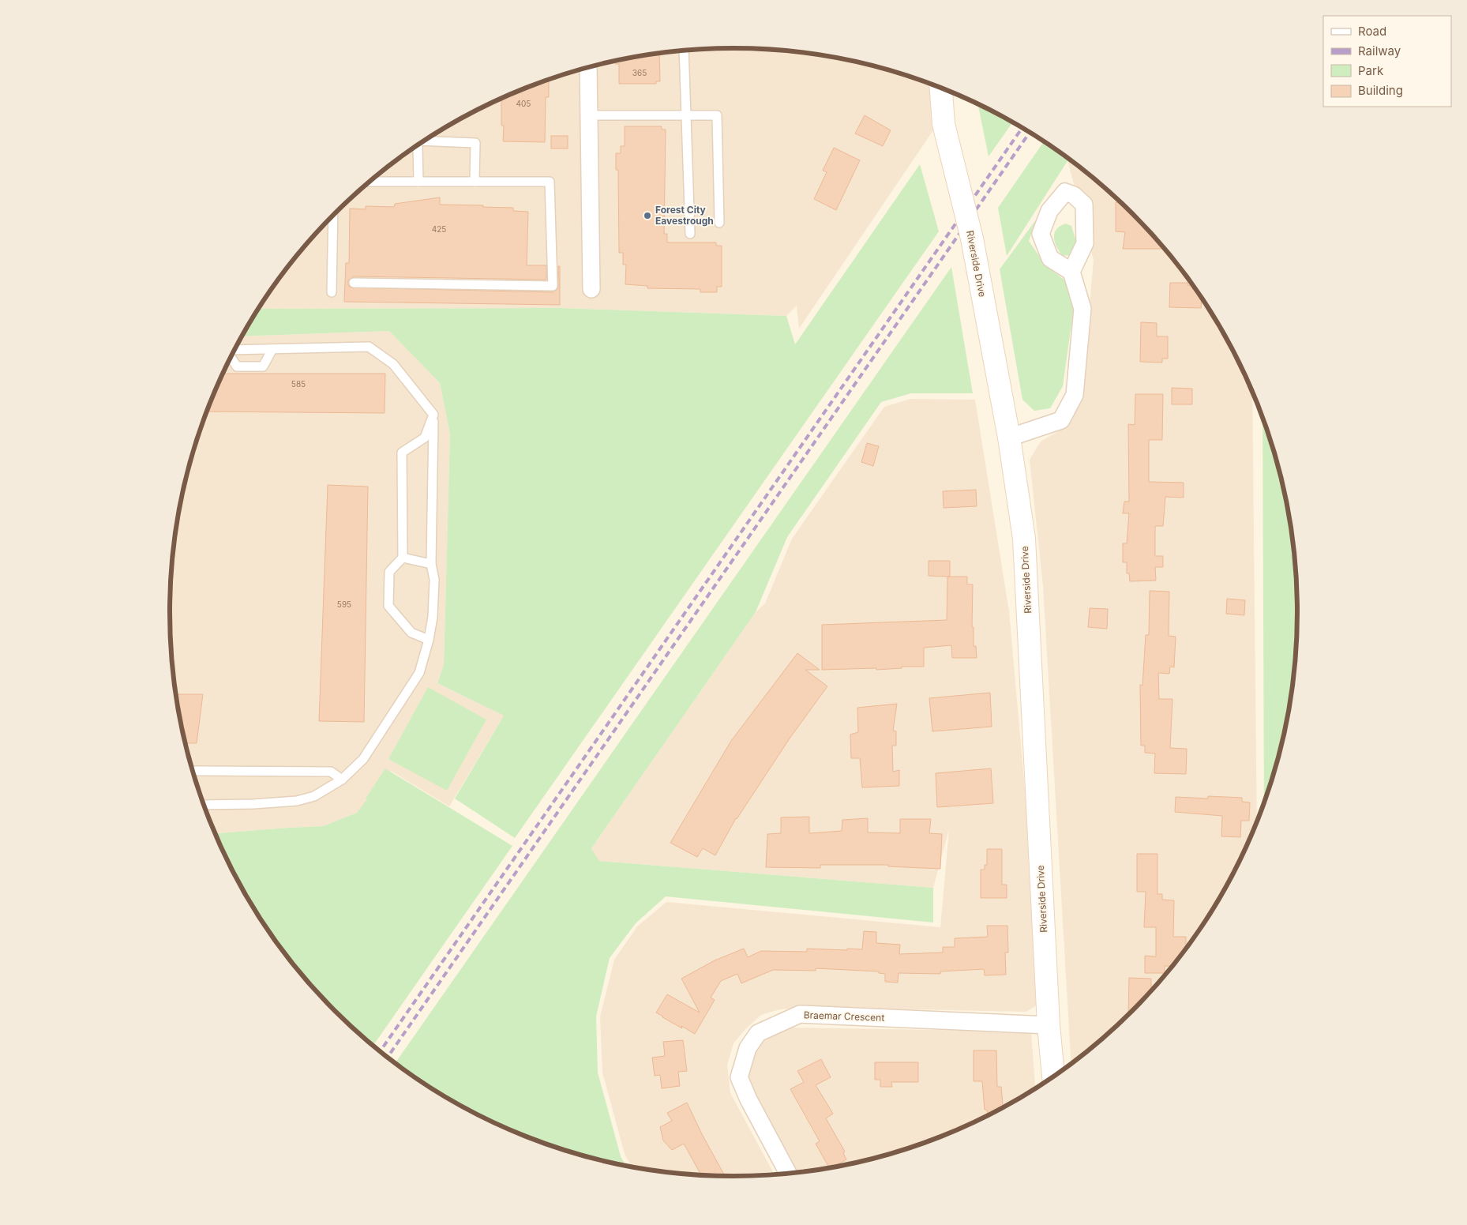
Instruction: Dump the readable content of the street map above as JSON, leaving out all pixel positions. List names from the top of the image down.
{
  "streets": {
    "main road": ["Riverside Drive"],
    "street": ["Braemar Crescent"]
  },
  "crossings": [
    ["Riverside Drive", "Braemar Crescent"]
  ],
  "places": ["Forest City Eavestrough"],
  "house_numbers": [
    "365",
    "405",
    "425",
    "585",
    "595"
  ],
  "legend": [
    "Road",
    "Railway",
    "Park",
    "Building"
  ]
}
